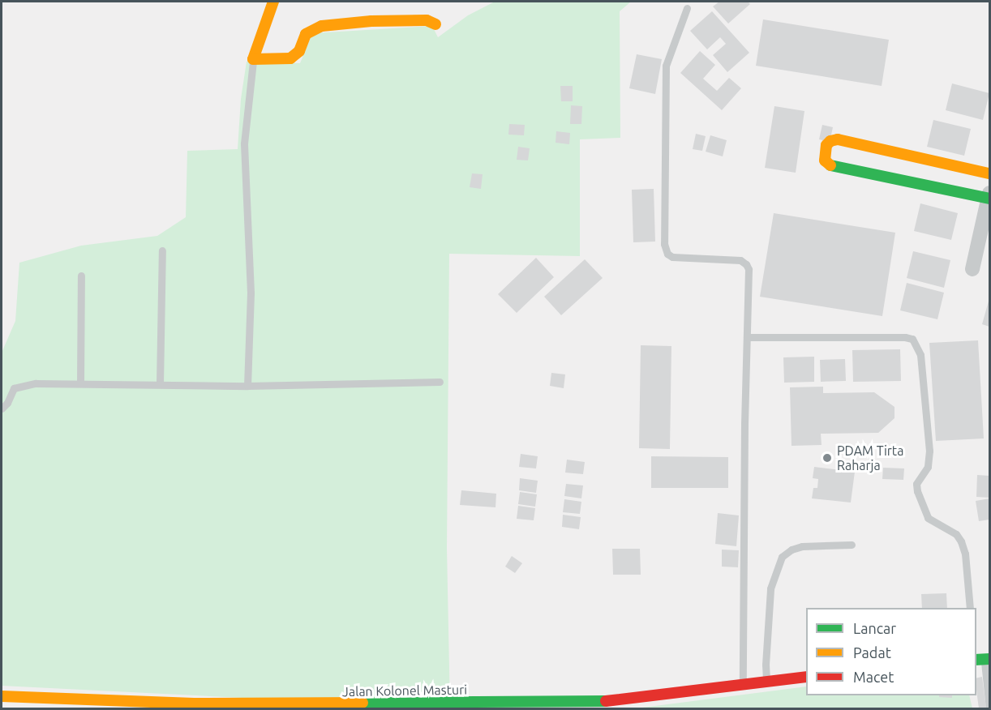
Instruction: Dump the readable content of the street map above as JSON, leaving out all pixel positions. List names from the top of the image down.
{
  "streets": {
    "main road": ["Jalan Kolonel Masturi"]
  },
  "places": ["PDAM Tirta Raharja"],
  "legend": ["Lancar", "Padat", "Macet"]
}
